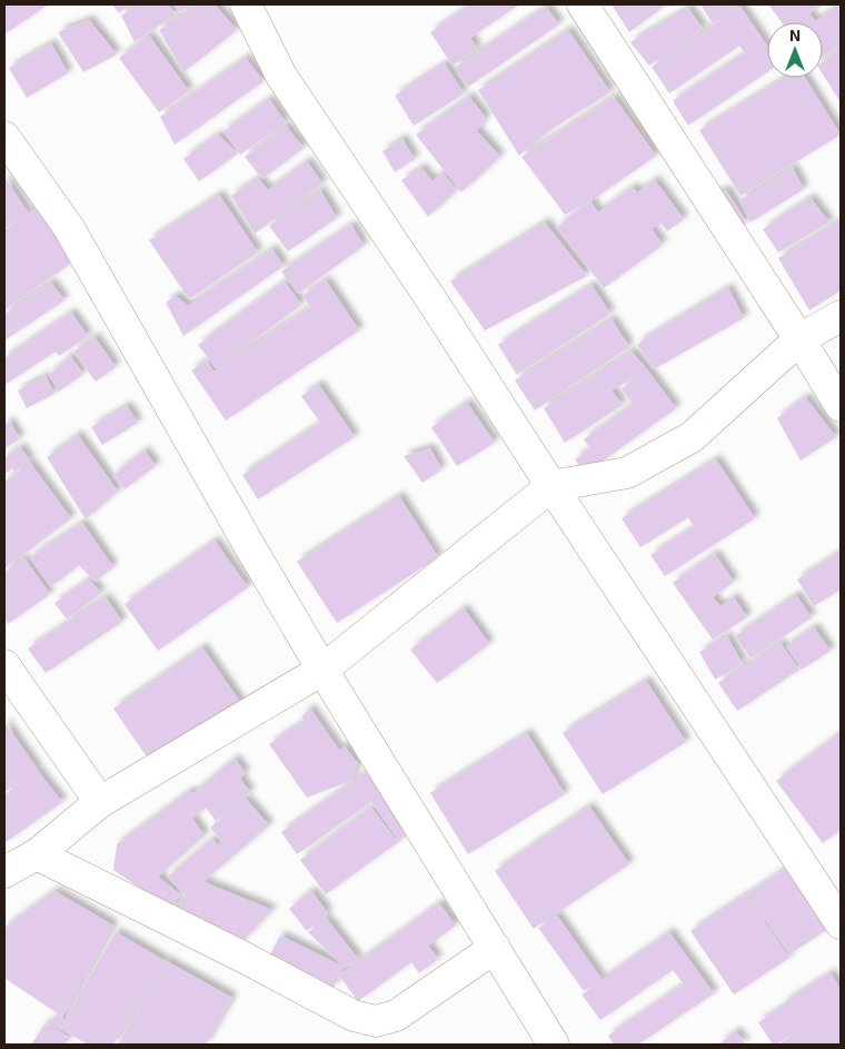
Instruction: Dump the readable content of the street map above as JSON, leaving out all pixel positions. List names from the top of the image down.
{
  "north": "top"
}
